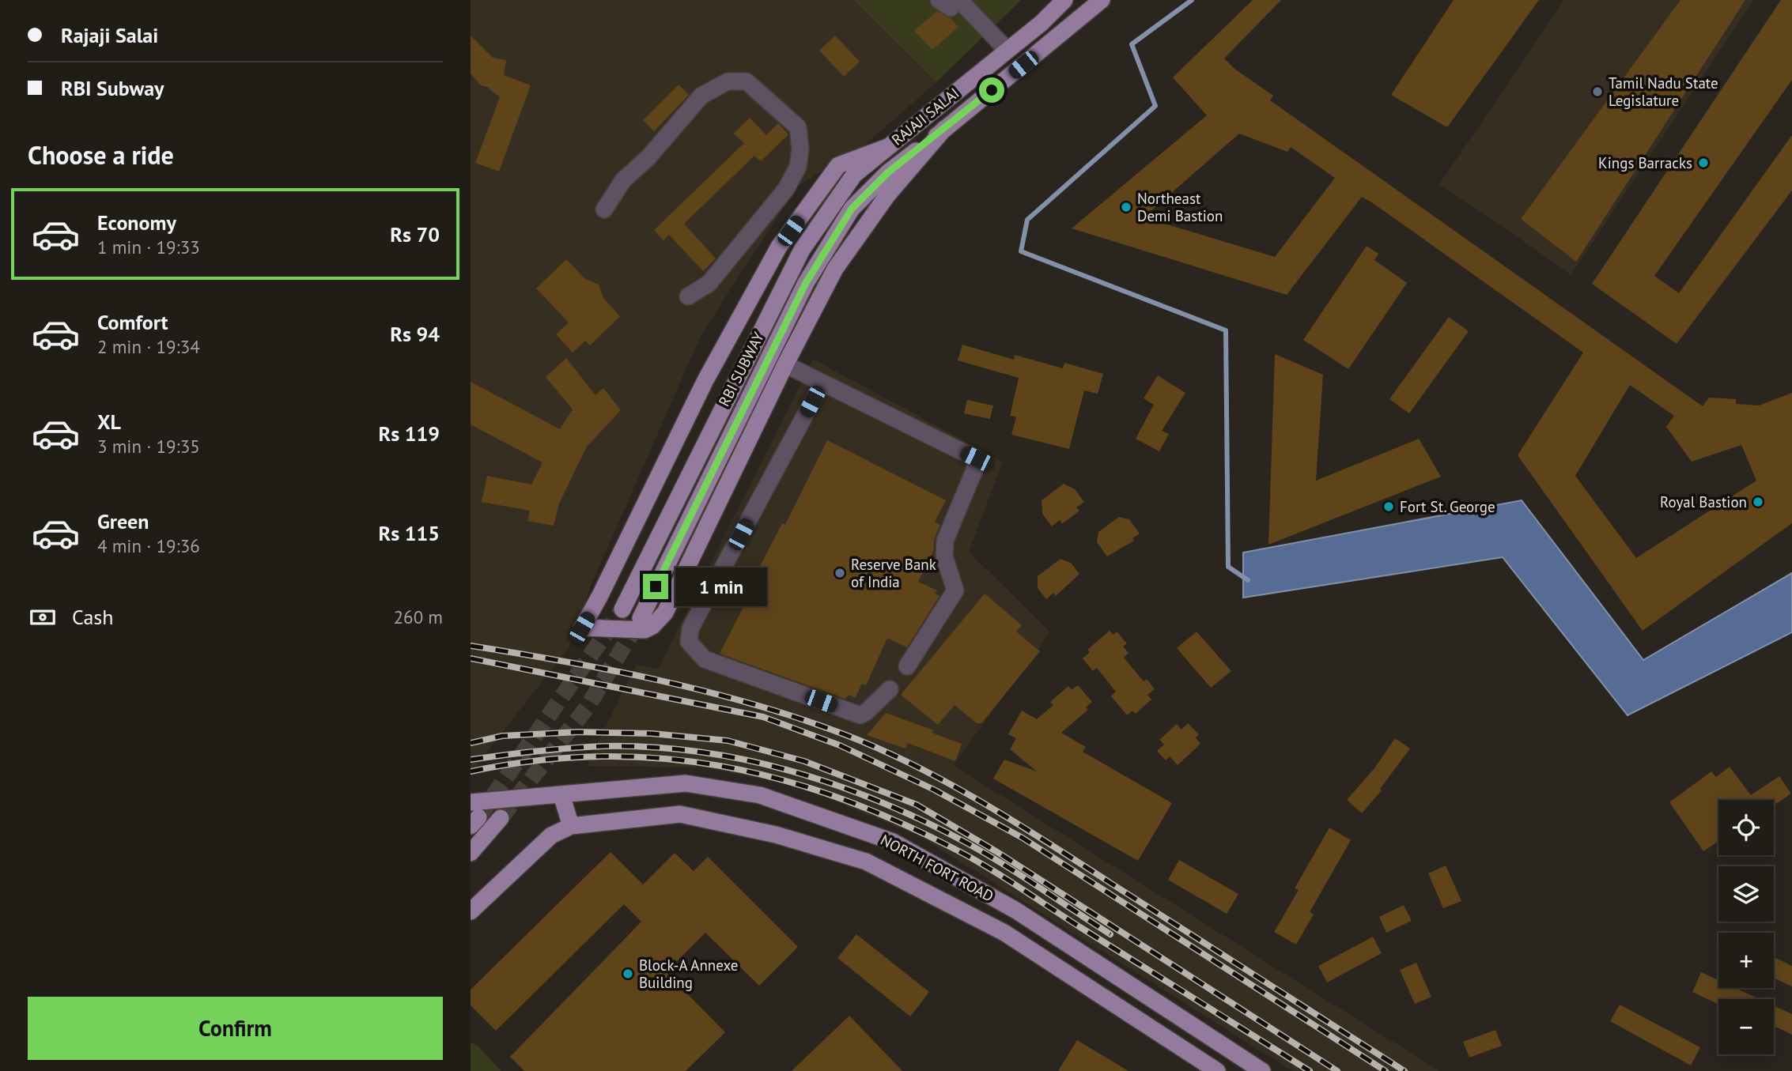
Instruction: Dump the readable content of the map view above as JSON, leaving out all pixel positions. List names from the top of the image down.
{
  "streets": {
    "main road": ["RAJAJI SALAI", "RBI SUBWAY", "NORTH FORT ROAD"]
  },
  "crossings": [
    ["RAJAJI SALAI", "RBI SUBWAY"]
  ],
  "places": [
    "Tamil Nadu State Legislature",
    "Kings Barracks",
    "Northeast Demi Bastion",
    "Royal Bastion",
    "Fort St. George",
    "Reserve Bank of India",
    "Block-A Annexe Building"
  ],
  "page": {
    "banner": ["Rajaji Salai", "RBI Subway"],
    "heading": "Choose a ride",
    "list": [
      {
        "name": "Economy",
        "note": "1 min · 19:33",
        "value": "Rs 70"
      },
      {
        "name": "Comfort",
        "note": "2 min · 19:34",
        "value": "Rs 94"
      },
      {
        "name": "XL",
        "note": "3 min · 19:35",
        "value": "Rs 119"
      },
      {
        "name": "Green",
        "note": "4 min · 19:36",
        "value": "Rs 115"
      }
    ],
    "bubble": "1 min",
    "pay": ["Cash", "260 m"],
    "map_buttons": ["+", "−"],
    "buttons": "Confirm"
  }
}
